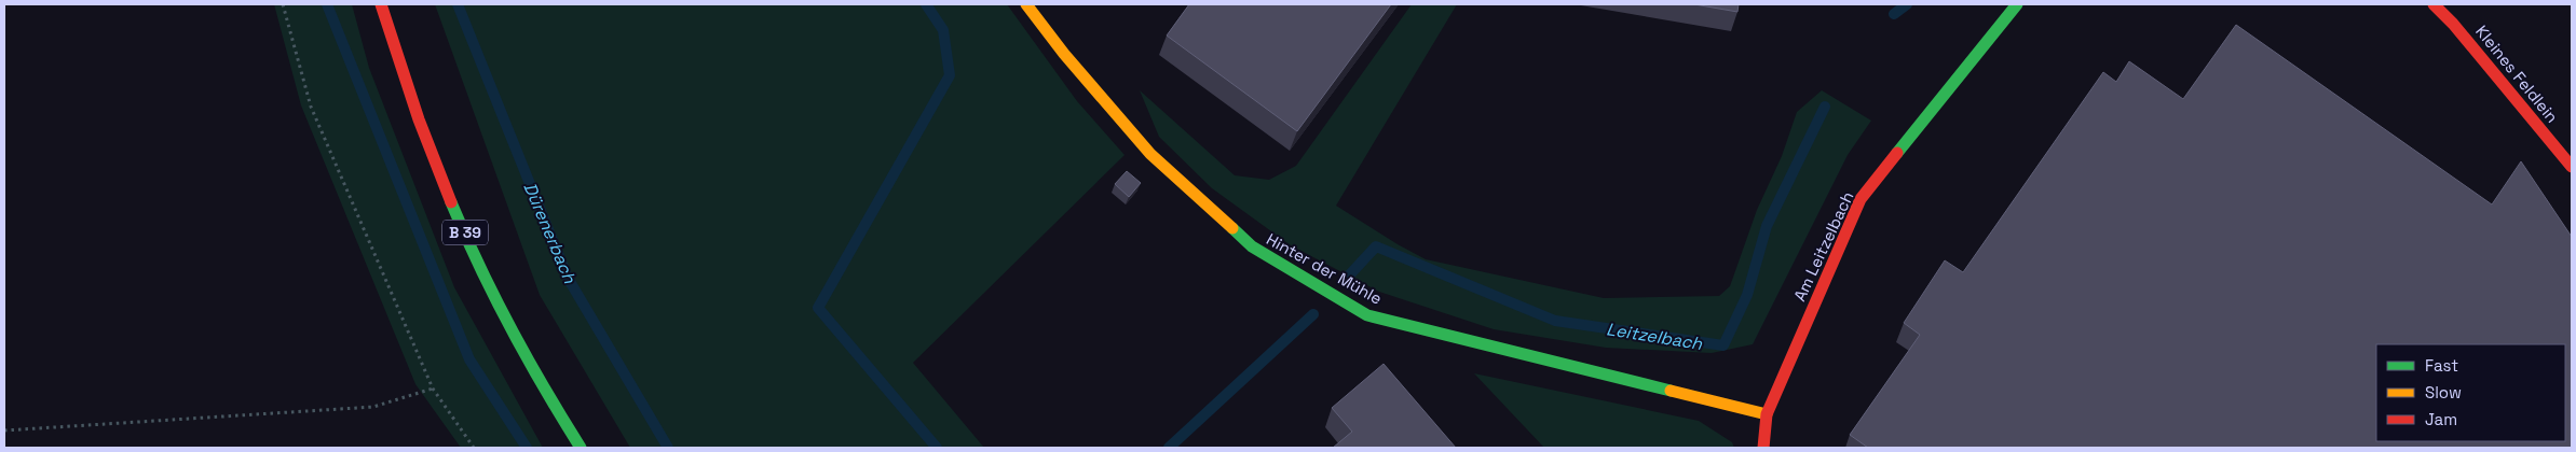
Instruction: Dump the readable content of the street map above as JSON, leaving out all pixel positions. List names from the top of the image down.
{
  "streets": {
    "street": [
      "Kleines Feldlein",
      "B 39",
      "Am Leitzelbach",
      "Hinter der Mühle"
    ]
  },
  "crossings": [
    ["Am Leitzelbach", "Hinter der Mühle"]
  ],
  "water": ["Dürenerbach", "Leitzelbach"],
  "legend": ["Fast", "Slow", "Jam"]
}
